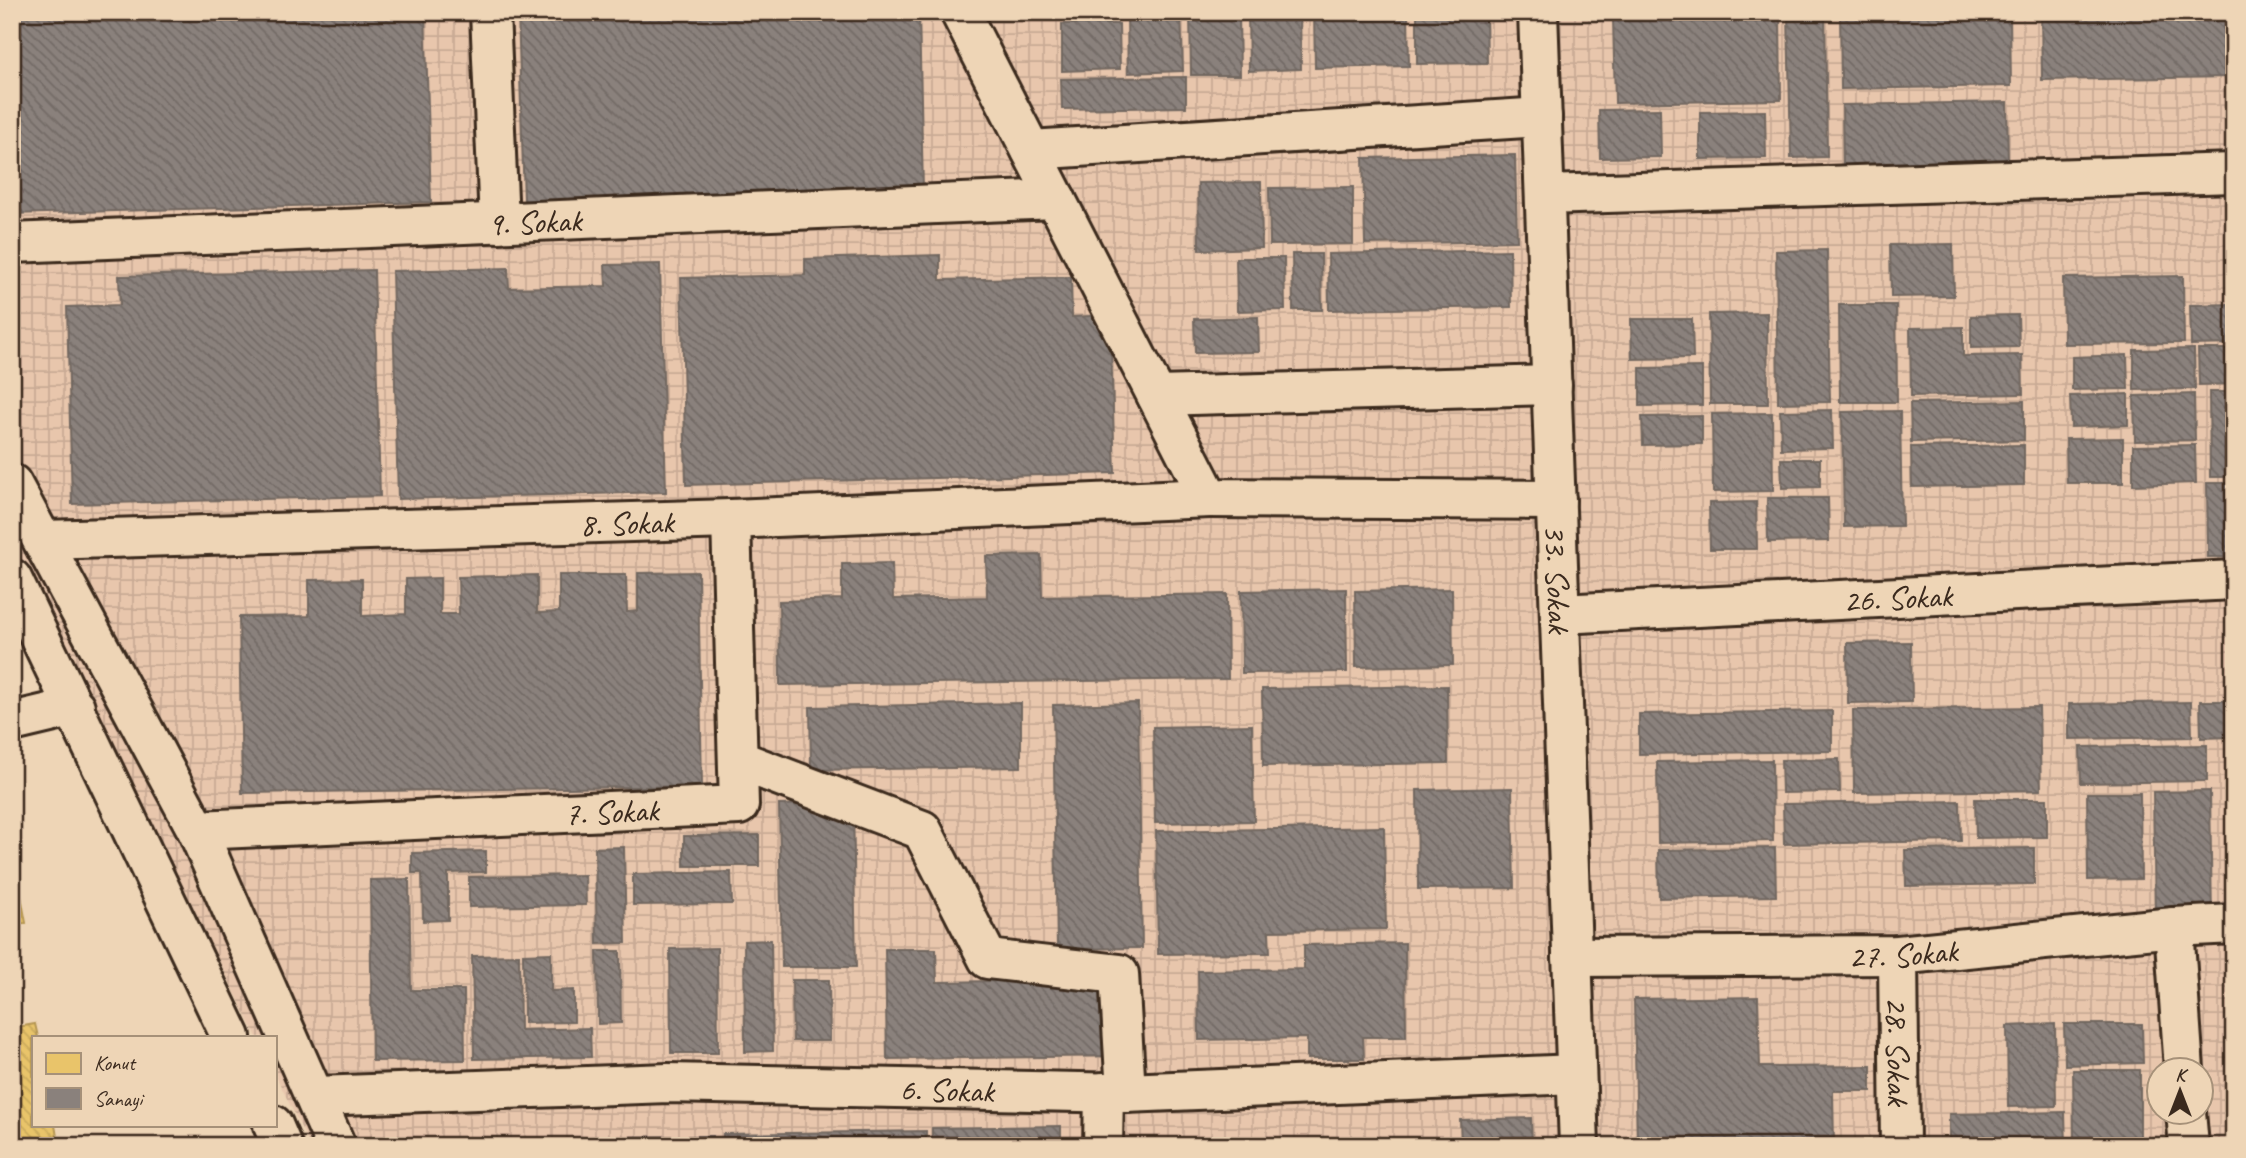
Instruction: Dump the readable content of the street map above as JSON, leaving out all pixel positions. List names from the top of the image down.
{
  "streets": {
    "street": [
      "9. Sokak",
      "8. Sokak",
      "33. Sokak",
      "26. Sokak",
      "7. Sokak",
      "27. Sokak",
      "28. Sokak",
      "6. Sokak"
    ]
  },
  "crossings": [
    ["8. Sokak", "33. Sokak"],
    ["8. Sokak", "7. Sokak"],
    ["33. Sokak", "26. Sokak"],
    ["33. Sokak", "27. Sokak"],
    ["33. Sokak", "6. Sokak"],
    ["27. Sokak", "28. Sokak"]
  ],
  "legend": ["Konut", "Sanayi"],
  "north": "top"
}
